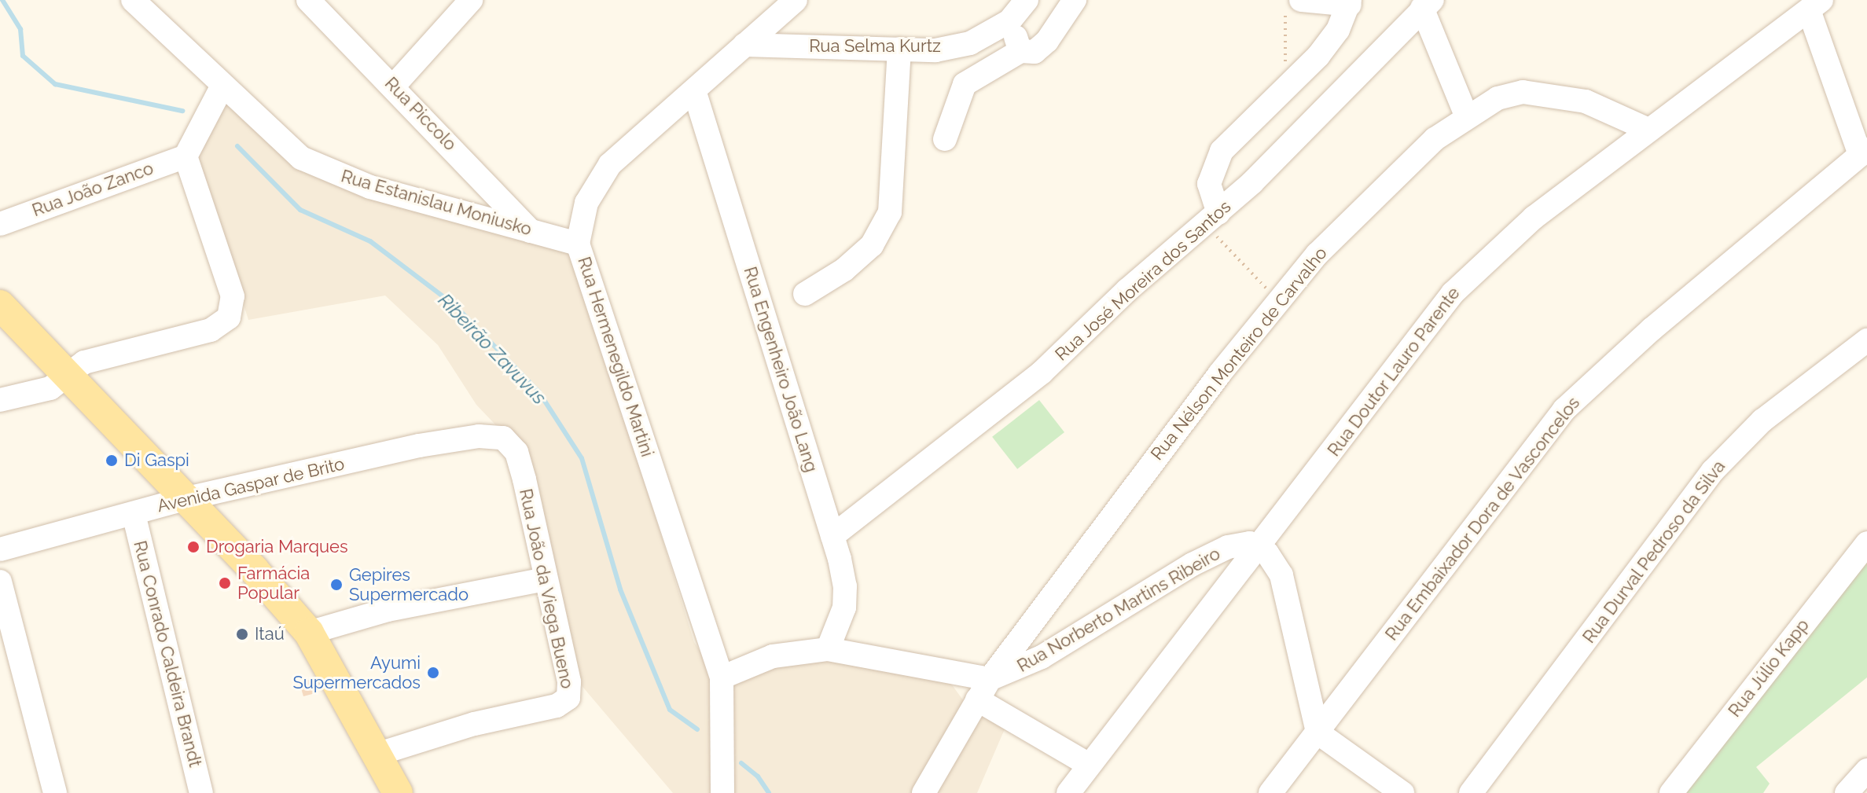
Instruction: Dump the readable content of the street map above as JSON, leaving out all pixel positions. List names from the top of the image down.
{
  "streets": {
    "street": [
      "Rua Selma Kurtz",
      "Rua Piccolo",
      "Rua João Zanco",
      "Rua Estanislau Moniusko",
      "Rua José Moreira dos Santos",
      "Rua Nélson Monteiro de Carvalho",
      "Rua Hermenegildo Martini",
      "Rua Engenheiro João Lang",
      "Rua Doutor Lauro Parente",
      "Avenida Gaspar de Brito",
      "Rua Embaixador Dora de Vasconcelos",
      "Rua Durval Pedroso da Silva",
      "Rua João da Viega Bueno",
      "Rua Norberto Martins Ribeiro",
      "Rua Conrado Caldeira Brandt",
      "Rua Júlio Kapp"
    ]
  },
  "crossings": [
    ["Rua Selma Kurtz", "Rua Hermenegildo Martini"],
    ["Rua Piccolo", "Rua Estanislau Moniusko"],
    ["Rua Estanislau Moniusko", "Rua Hermenegildo Martini"],
    ["Rua José Moreira dos Santos", "Rua Engenheiro João Lang"],
    ["Rua Nélson Monteiro de Carvalho", "Rua Doutor Lauro Parente"],
    ["Rua Nélson Monteiro de Carvalho", "Rua Norberto Martins Ribeiro"],
    ["Rua Hermenegildo Martini", "Rua Engenheiro João Lang"],
    ["Rua Doutor Lauro Parente", "Rua Norberto Martins Ribeiro"],
    ["Avenida Gaspar de Brito", "Rua João da Viega Bueno"],
    ["Avenida Gaspar de Brito", "Rua Conrado Caldeira Brandt"]
  ],
  "water": ["Ribeirão Zavuvus"],
  "places": [
    "Di Gaspi",
    "Drogaria Marques",
    "Farmácia Popular",
    "Gepires Supermercado",
    "Itaú",
    "Ayumi Supermercados"
  ]
}
